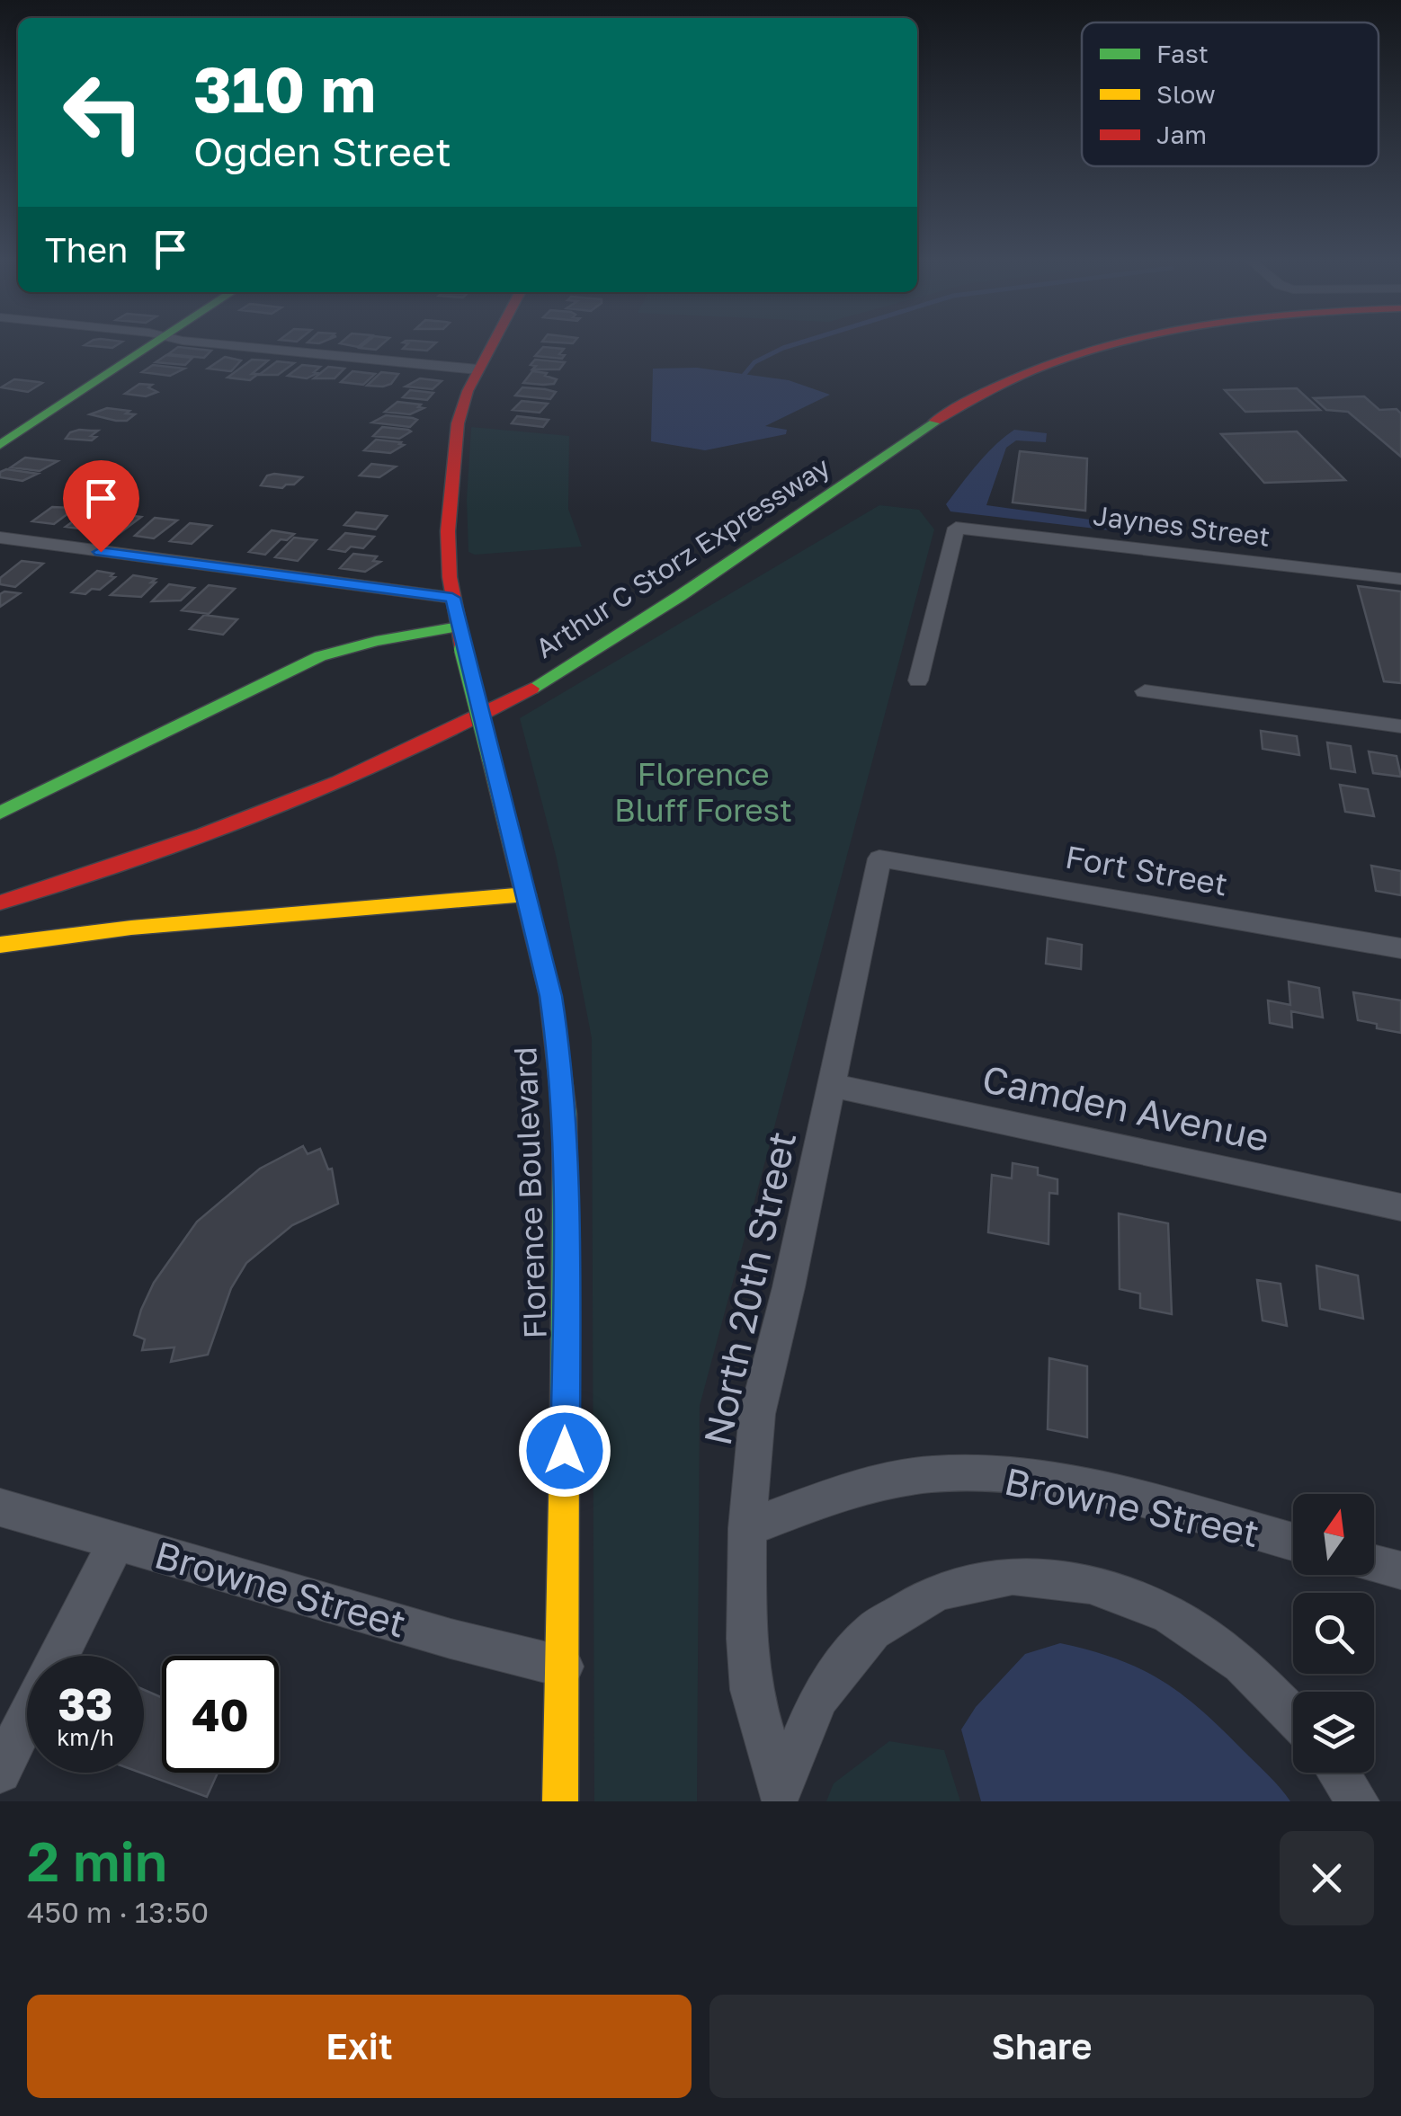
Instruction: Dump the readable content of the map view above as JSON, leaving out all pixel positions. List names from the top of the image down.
{
  "streets": {
    "main road": ["Arthur C Storz Expressway", "Florence Boulevard"],
    "street": [
      "Jaynes Street",
      "Fort Street",
      "Camden Avenue",
      "North 20th Street",
      "Browne Street"
    ]
  },
  "crossings": [
    ["Fort Street", "North 20th Street"],
    ["Camden Avenue", "North 20th Street"],
    ["Florence Boulevard", "Browne Street"],
    ["North 20th Street", "Browne Street"]
  ],
  "parks": ["Florence Bluff Forest"],
  "legend": ["Fast", "Slow", "Jam"],
  "north": "top",
  "page": {
    "turn": ["310 m", "Ogden Street"],
    "then": "Then",
    "speed": "33 km/h",
    "limit": "40",
    "heading": ["2 min", "450 m · 13:50"],
    "buttons": ["Exit", "Share"]
  }
}
